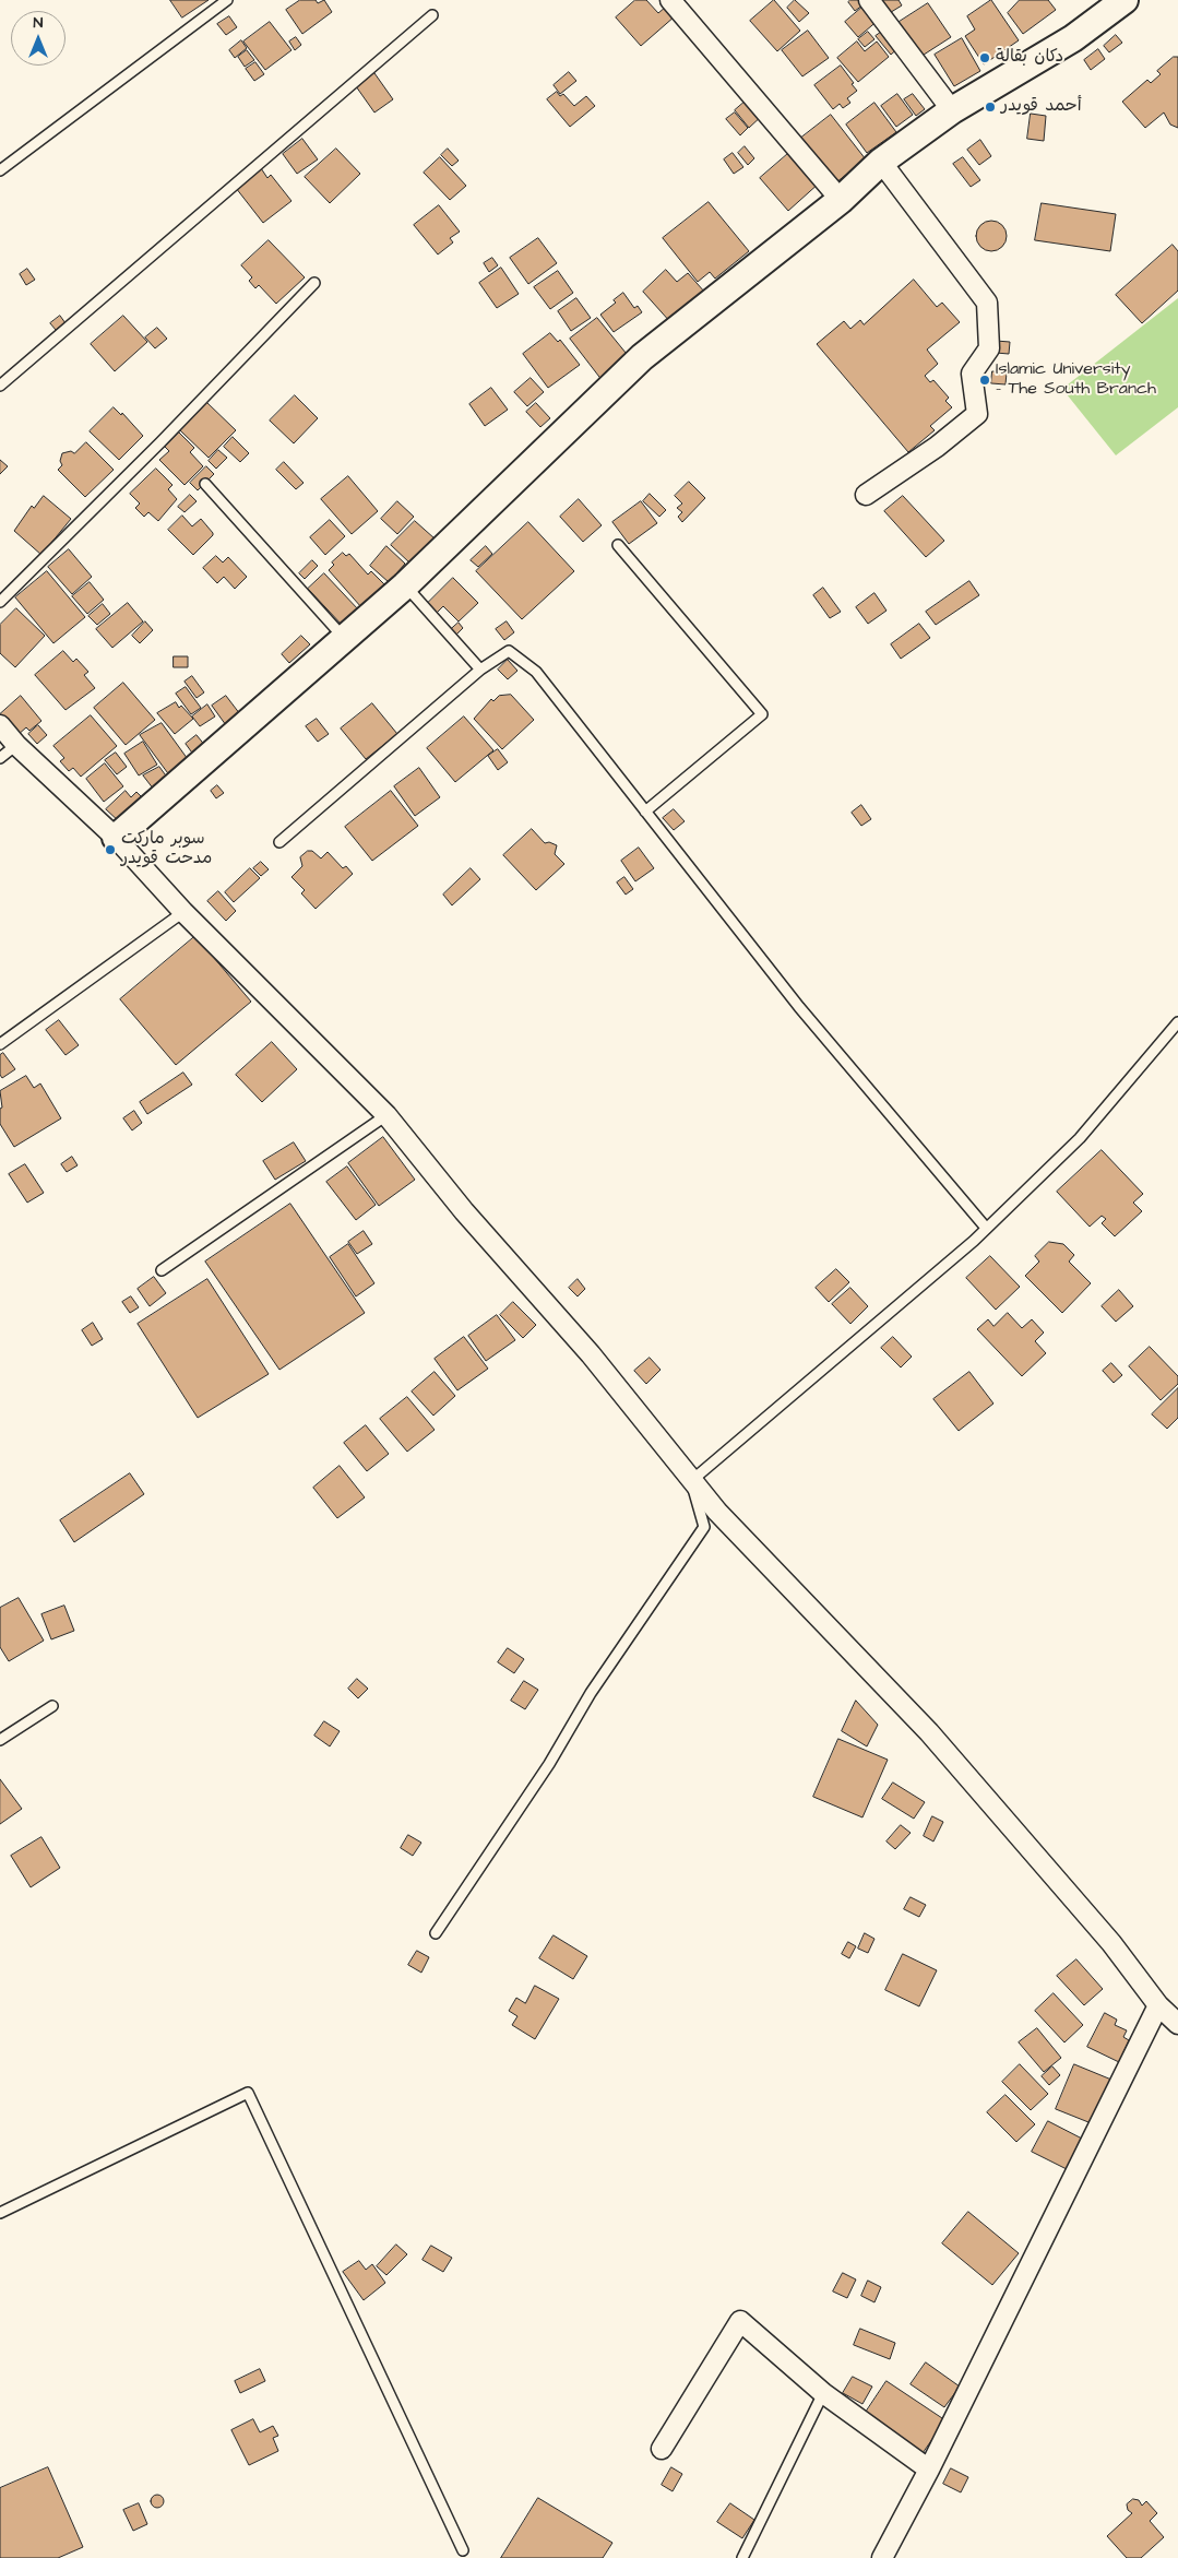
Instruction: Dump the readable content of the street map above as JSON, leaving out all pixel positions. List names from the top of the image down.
{
  "places": [
    "دكان بقالة",
    "أحمد قويدر",
    "Islamic University - The South Branch",
    "سوبر ماركت مدحت قويدر"
  ],
  "north": "top"
}
